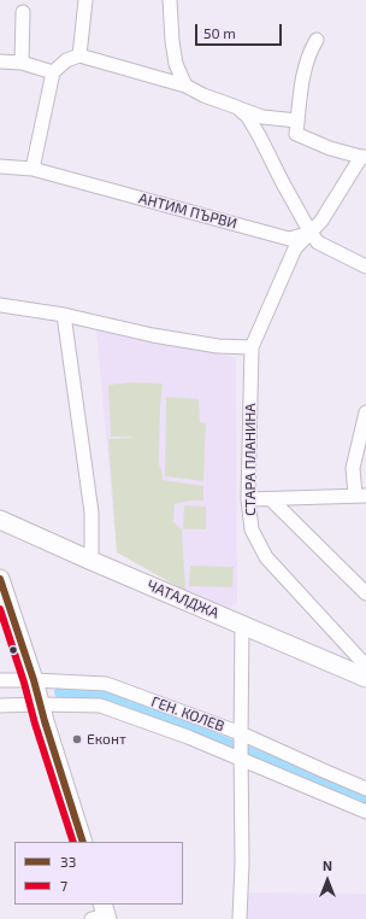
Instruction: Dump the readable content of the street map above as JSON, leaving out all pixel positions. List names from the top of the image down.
{
  "streets": {
    "street": [
      "АНТИМ ПЪРВИ",
      "СТАРА ПЛАНИНА",
      "ЧАТАЛДЖА",
      "ГЕН. КОЛЕВ"
    ]
  },
  "crossings": [
    ["АНТИМ ПЪРВИ", "СТАРА ПЛАНИНА"]
  ],
  "places": ["Еконт"],
  "lines": ["transit line 33", "transit line 7"],
  "legend": ["33", "7"],
  "scale_bar": "50 m",
  "north": "top"
}
